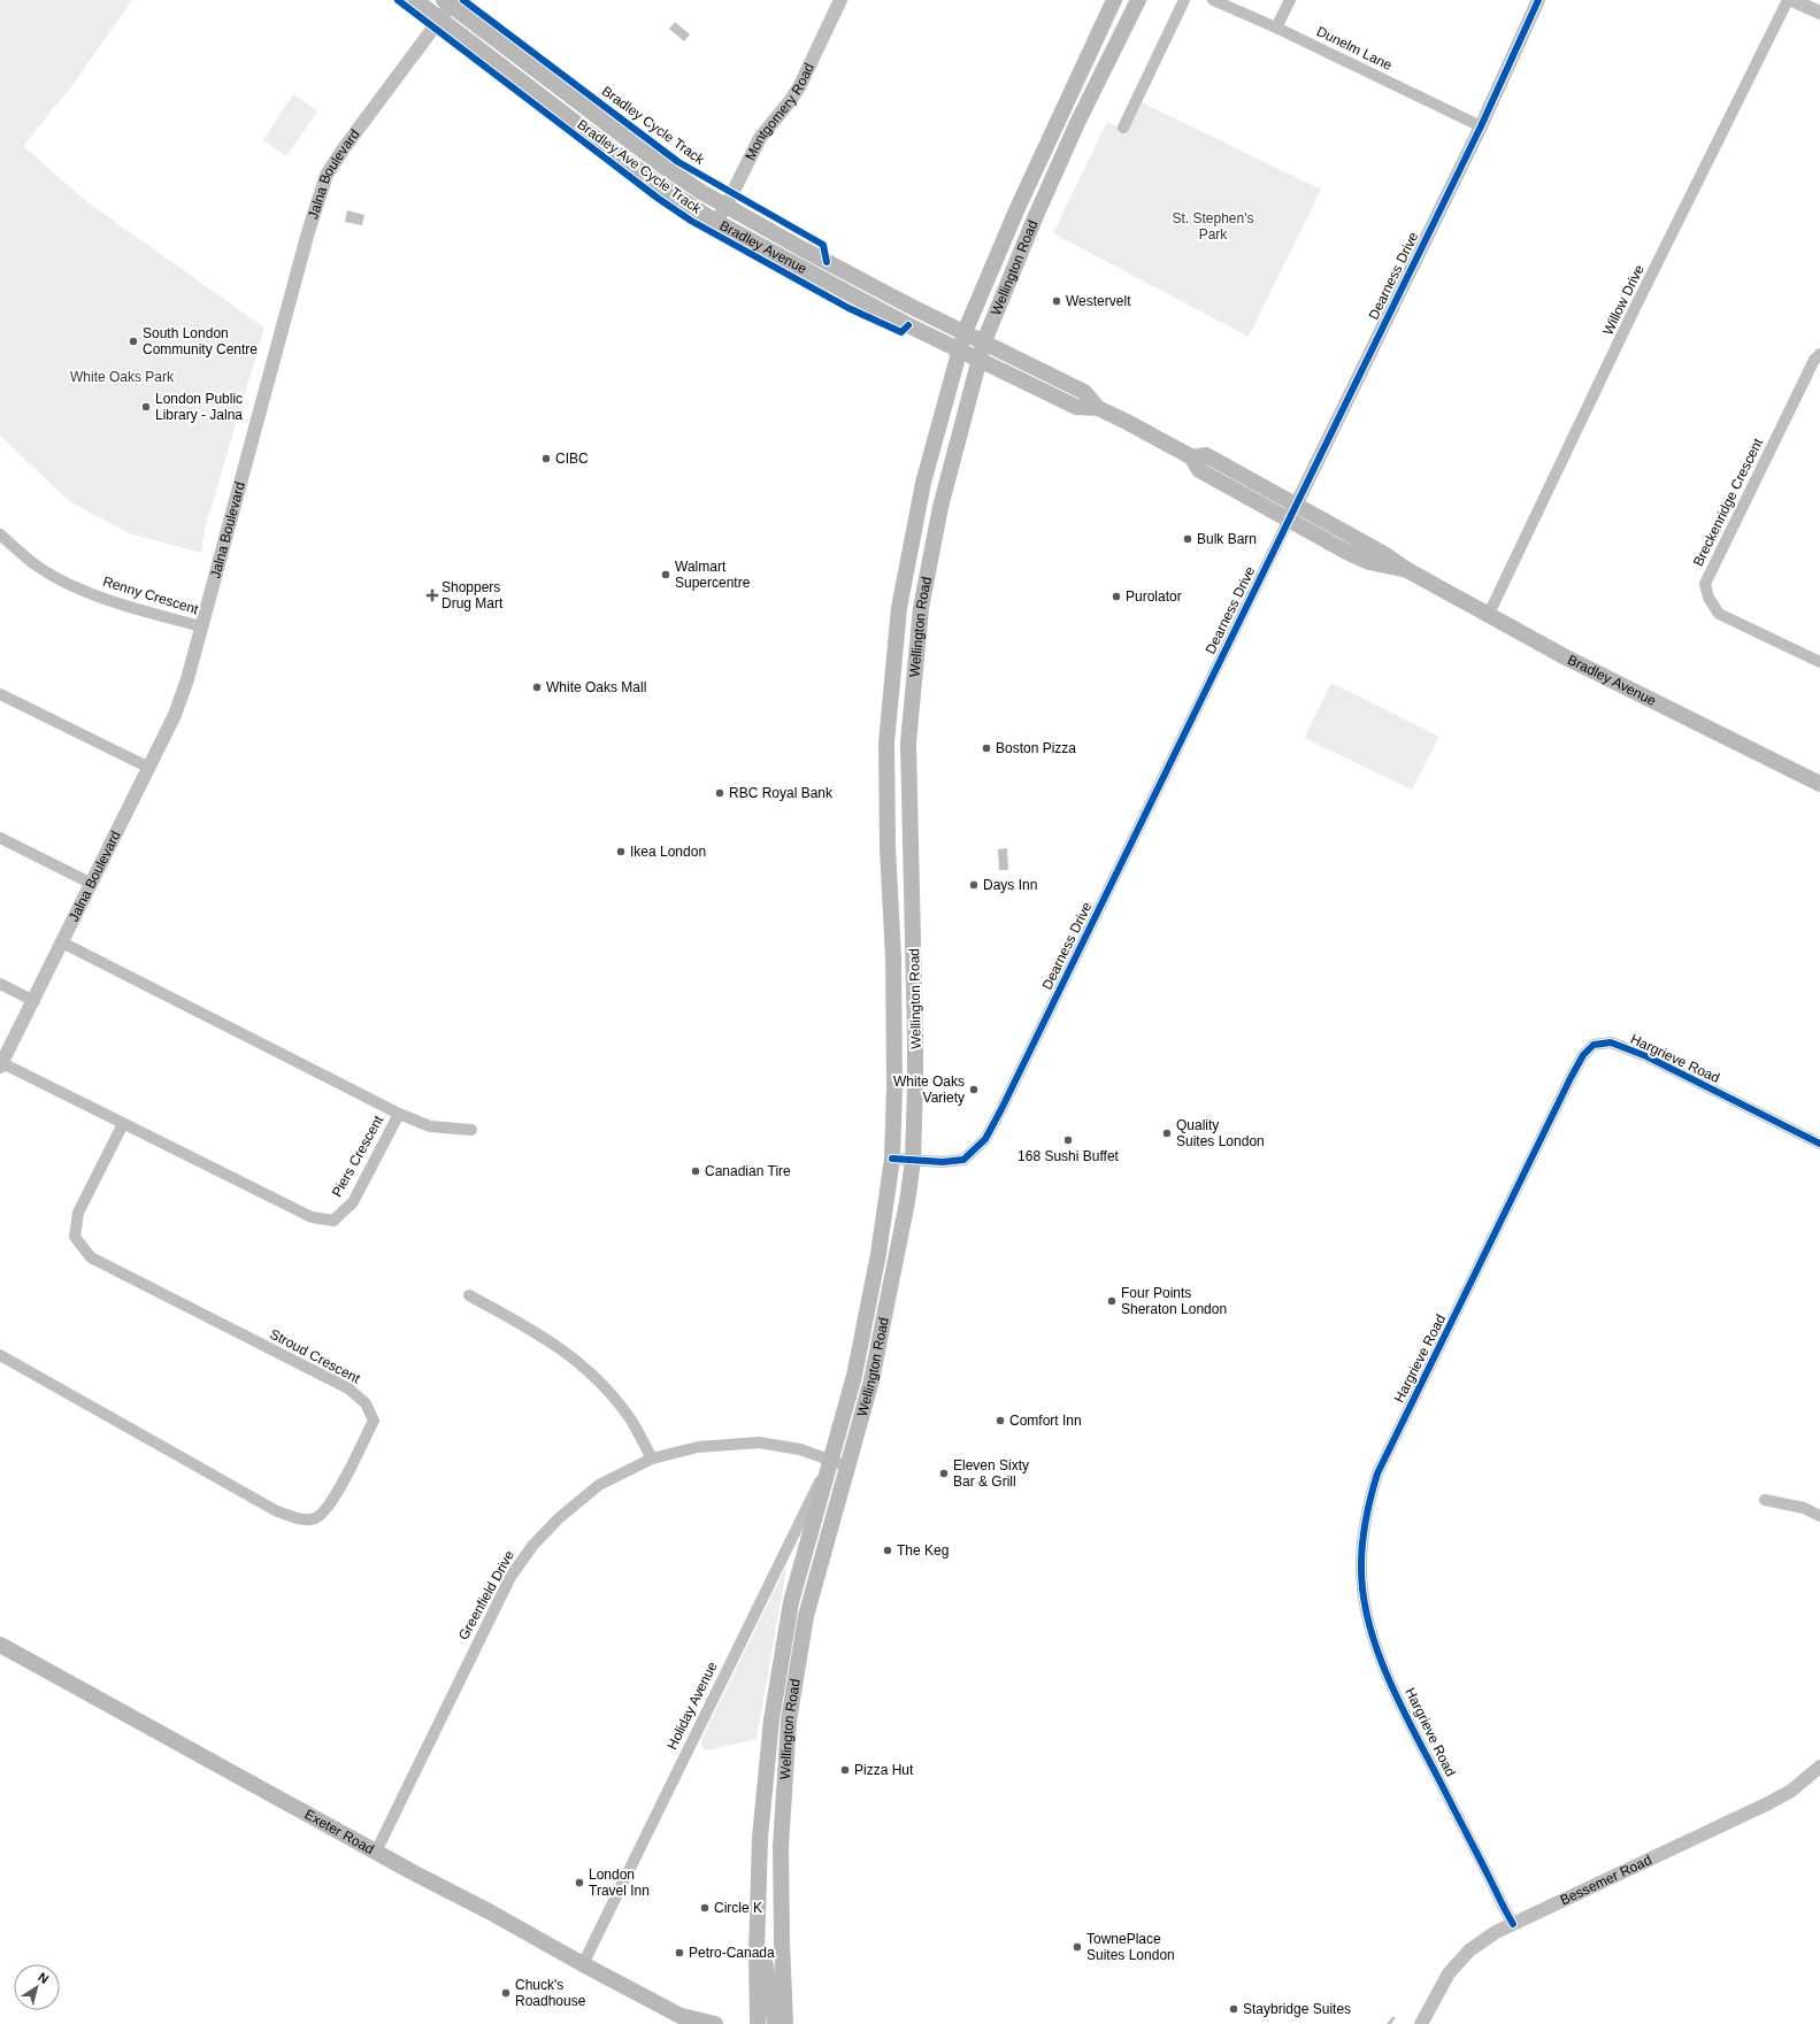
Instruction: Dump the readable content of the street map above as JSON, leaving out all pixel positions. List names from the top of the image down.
{
  "streets": {
    "main road": ["Bradley Avenue", "Wellington Road", "Exeter Road"],
    "street": [
      "Dunelm Lane",
      "Montgomery Road",
      "Jalna Boulevard",
      "Dearness Drive",
      "Willow Drive",
      "Breckenridge Crescent",
      "Renny Crescent",
      "Hargrieve Road",
      "Piers Crescent",
      "Stroud Crescent",
      "Greenfield Drive",
      "Holiday Avenue",
      "Bessemer Road"
    ],
    "cycle path": ["Bradley Cycle Track", "Bradley Ave Cycle Track"]
  },
  "crossings": [
    ["Dunelm Lane", "Dearness Drive"],
    ["Montgomery Road", "Bradley Avenue"],
    ["Jalna Boulevard", "Bradley Avenue"],
    ["Jalna Boulevard", "Renny Crescent"],
    ["Jalna Boulevard", "Piers Crescent"],
    ["Bradley Avenue", "Wellington Road"],
    ["Bradley Avenue", "Dearness Drive"],
    ["Bradley Avenue", "Willow Drive"],
    ["Wellington Road", "Dearness Drive"],
    ["Wellington Road", "Greenfield Drive"],
    ["Wellington Road", "Holiday Avenue"],
    ["Hargrieve Road", "Bessemer Road"],
    ["Piers Crescent", "Stroud Crescent"],
    ["Greenfield Drive", "Holiday Avenue"],
    ["Greenfield Drive", "Exeter Road"],
    ["Holiday Avenue", "Exeter Road"]
  ],
  "parks": ["St. Stephen's Park", "White Oaks Park"],
  "places": {
    "other": [
      "Westervelt",
      "South London Community Centre",
      "London Public Library - Jalna",
      "CIBC",
      "Bulk Barn",
      "Walmart Supercentre",
      "Purolator",
      "White Oaks Mall",
      "Boston Pizza",
      "RBC Royal Bank",
      "Ikea London",
      "Days Inn",
      "White Oaks Variety",
      "Quality Suites London",
      "168 Sushi Buffet",
      "Canadian Tire",
      "Four Points Sheraton London",
      "Comfort Inn",
      "Eleven Sixty Bar & Grill",
      "The Keg",
      "Pizza Hut",
      "London Travel Inn",
      "Circle K",
      "TownePlace Suites London",
      "Petro-Canada",
      "Chuck's Roadhouse",
      "Staybridge Suites"
    ],
    "health": ["Shoppers Drug Mart"]
  },
  "north": "top right"
}
